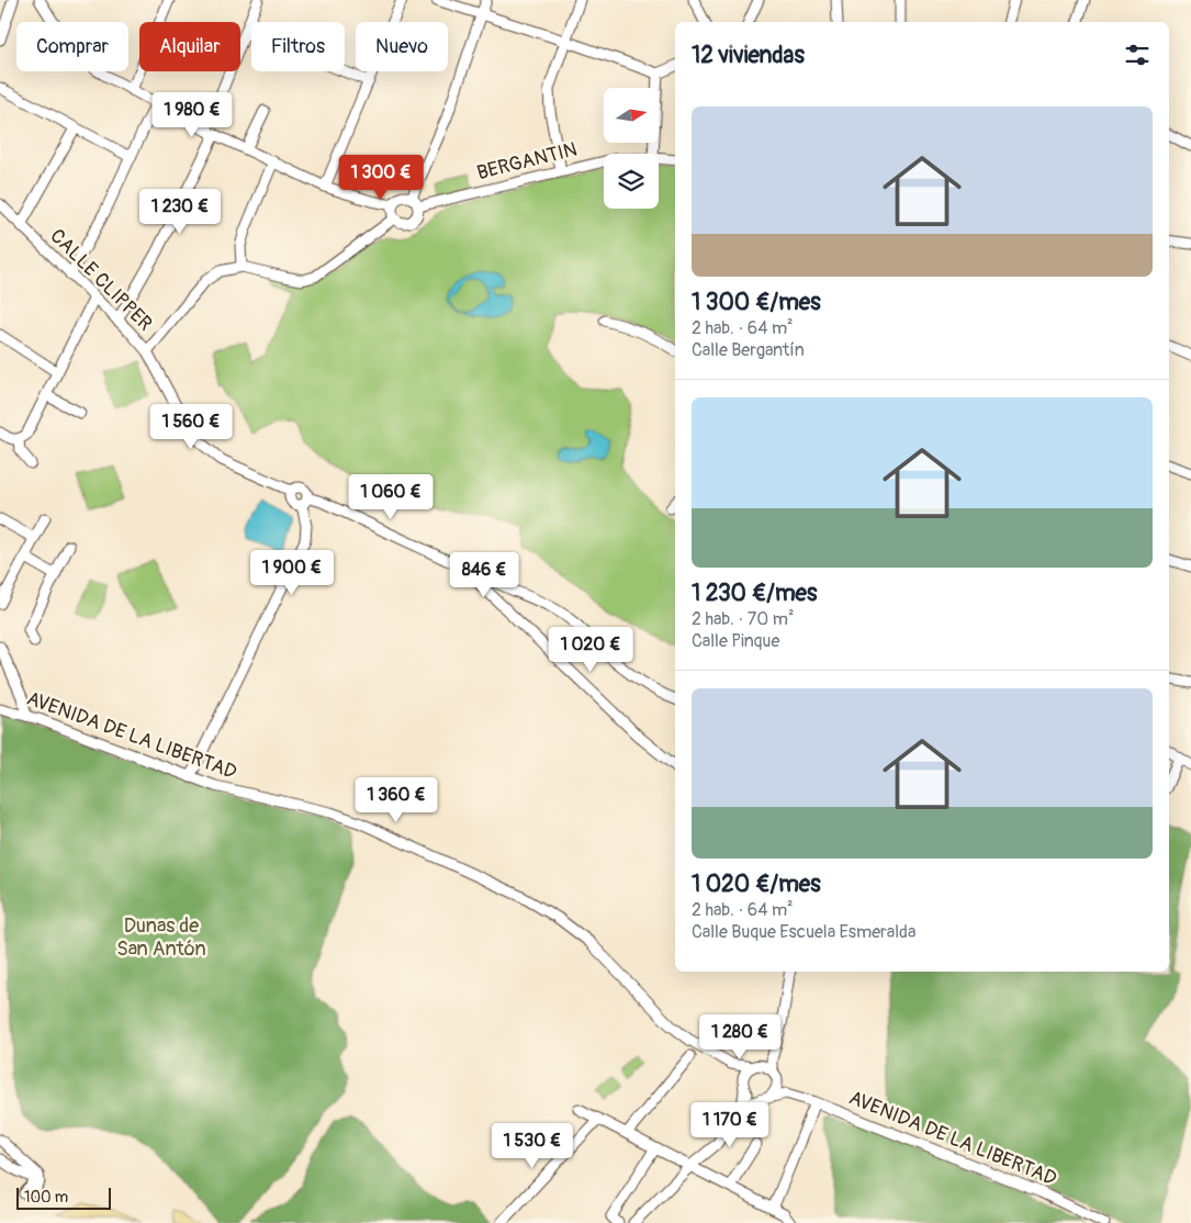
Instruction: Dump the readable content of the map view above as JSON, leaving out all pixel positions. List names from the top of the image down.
{
  "streets": {
    "street": ["BERGANTIN", "CALLE CLIPPER", "AVENIDA DE LA LIBERTAD"]
  },
  "crossings": [
    ["BERGANTIN", "CALLE CLIPPER"]
  ],
  "parks": ["Dunas de San Antón"],
  "scale_bar": "100 m",
  "north": "right",
  "page": {
    "chip": [
      "Comprar",
      "Alquilar",
      "Filtros",
      "Nuevo"
    ],
    "heading": "12 viviendas",
    "list": [
      {
        "name": "1 300 €/mes",
        "note": "2 hab. · 64 m² · Calle Bergantín"
      },
      {
        "name": "1 230 €/mes",
        "note": "2 hab. · 70 m² · Calle Pinque"
      },
      {
        "name": "1 020 €/mes",
        "note": "2 hab. · 64 m² · Calle Buque Escuela Esmeralda"
      }
    ],
    "price": [
      "1 980 €",
      "1 300 €",
      "1 230 €",
      "1 560 €",
      "1 060 €",
      "1 900 €",
      "846 €",
      "1 020 €",
      "1 360 €",
      "1 280 €",
      "1 170 €",
      "1 530 €"
    ],
    "scale": "100 m"
  }
}
